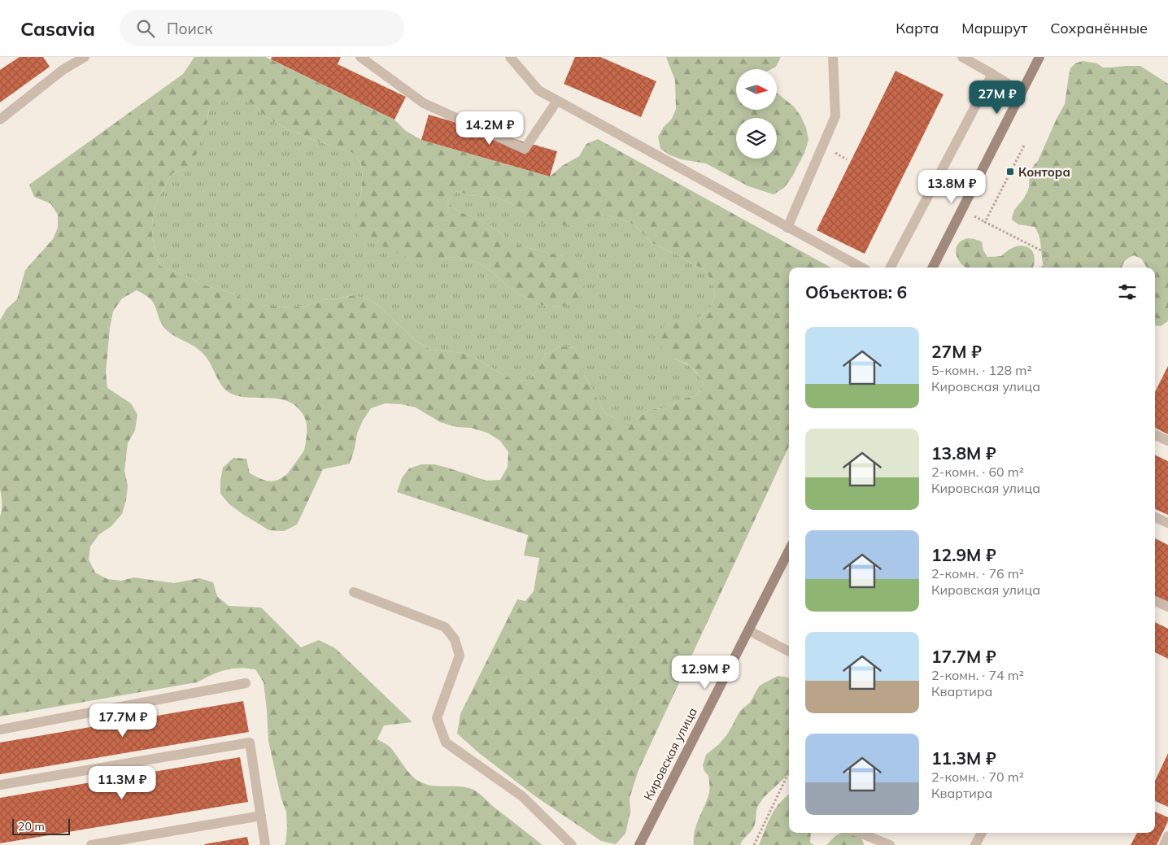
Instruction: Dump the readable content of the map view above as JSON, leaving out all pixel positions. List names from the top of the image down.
{
  "streets": {
    "main road": ["Кировская улица"]
  },
  "places": {
    "transit": ["Контора"]
  },
  "scale_bar": "20 m",
  "north": "right",
  "page": {
    "header": "Casavia",
    "search": "Поиск",
    "nav": ["Карта", "Маршрут", "Сохранённые"],
    "price": [
      "27M ₽",
      "14.2M ₽",
      "13.8M ₽",
      "12.9M ₽",
      "17.7M ₽",
      "11.3M ₽"
    ],
    "heading": "Объектов: 6",
    "list": [
      {
        "name": "27M ₽",
        "note": "5-комн. · 128 m² · Кировская улица"
      },
      {
        "name": "13.8M ₽",
        "note": "2-комн. · 60 m² · Кировская улица"
      },
      {
        "name": "12.9M ₽",
        "note": "2-комн. · 76 m² · Кировская улица"
      },
      {
        "name": "17.7M ₽",
        "note": "2-комн. · 74 m² · Квартира"
      },
      {
        "name": "11.3M ₽",
        "note": "2-комн. · 70 m² · Квартира"
      }
    ],
    "scale": "20 m"
  }
}
